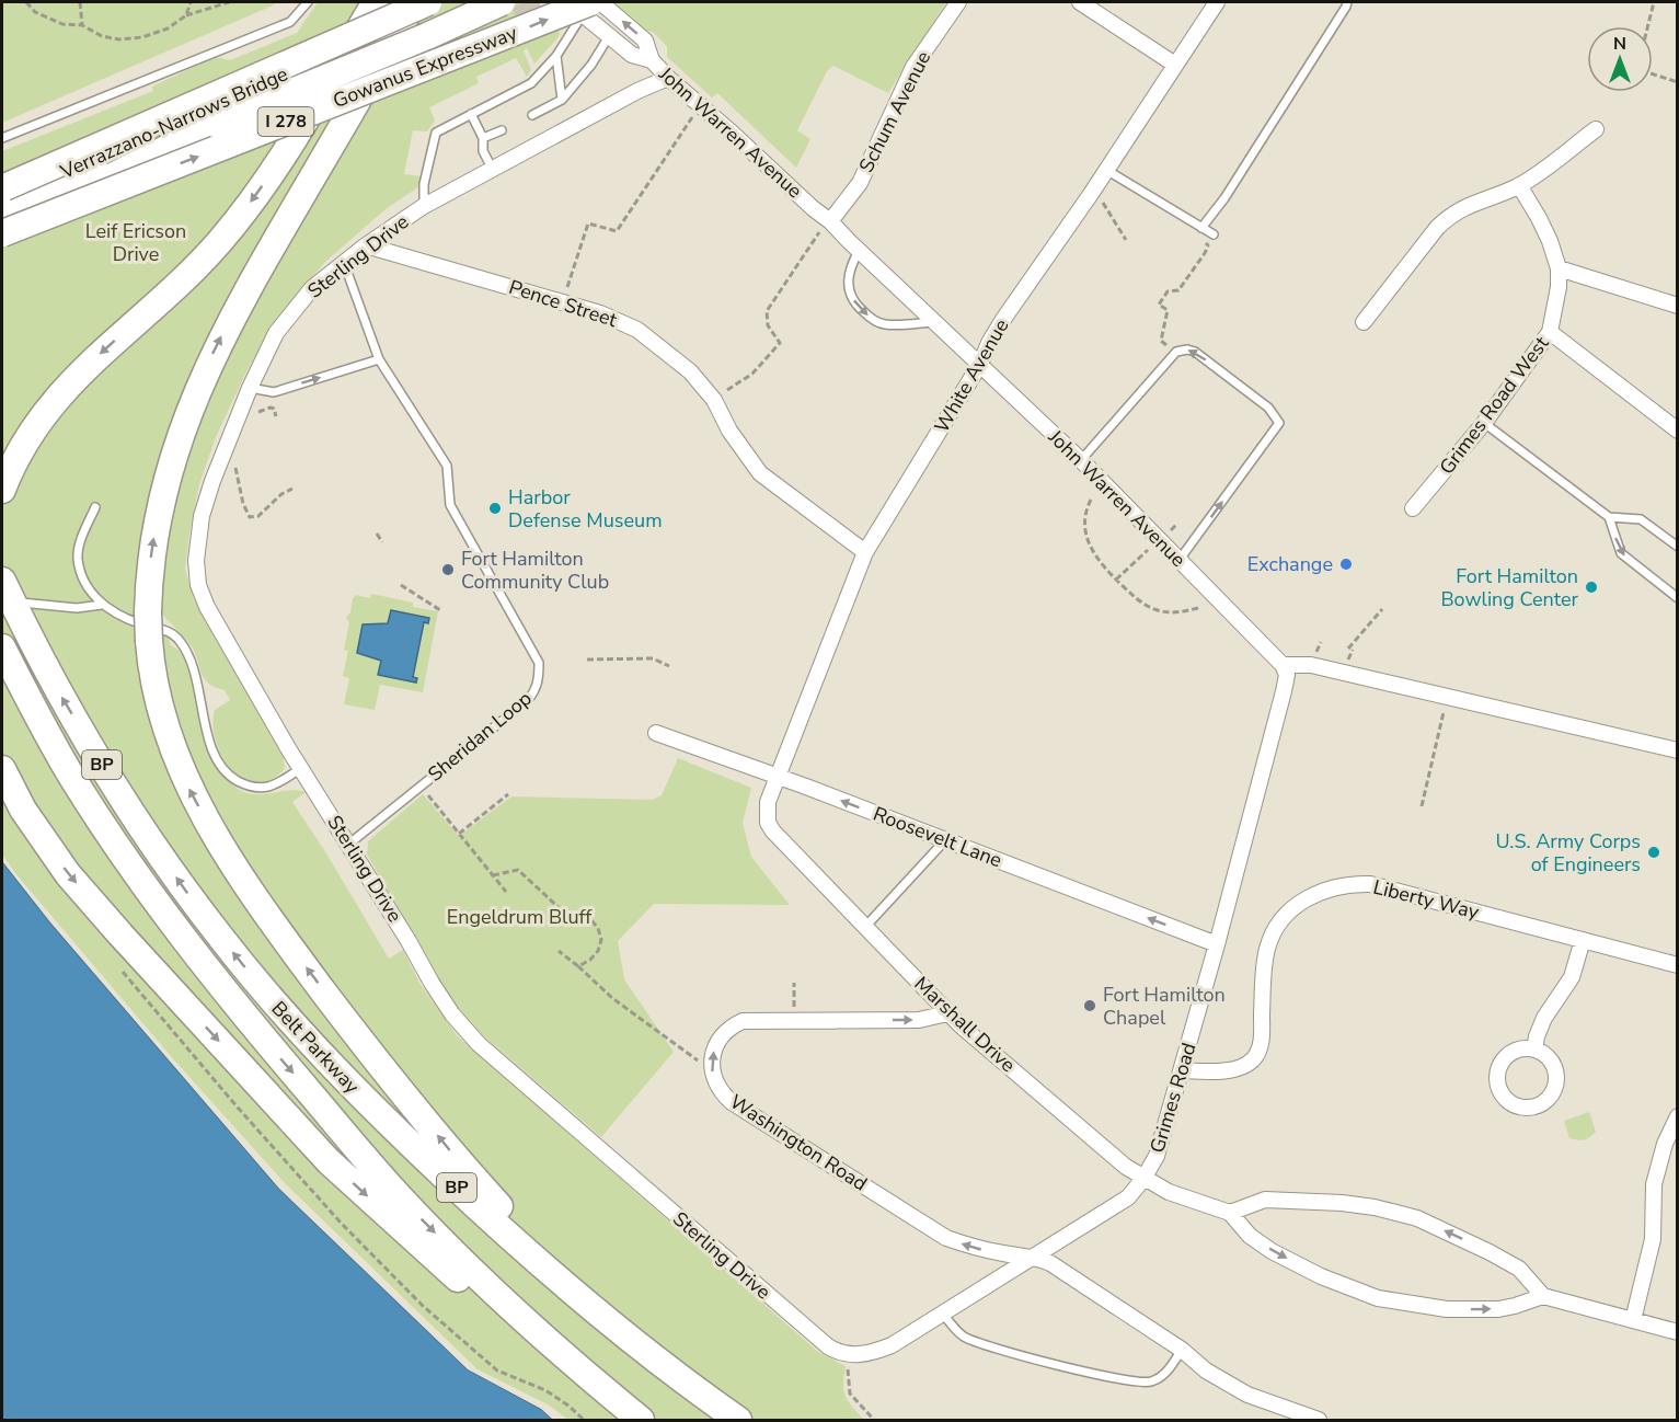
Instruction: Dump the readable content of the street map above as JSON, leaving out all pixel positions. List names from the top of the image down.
{
  "streets": {
    "highway": [
      "Gowanus Expressway",
      "I 278",
      "Verrazzano-Narrows Bridge",
      "BP",
      "Belt Parkway"
    ],
    "street": [
      "Schum Avenue",
      "John Warren Avenue",
      "Sterling Drive",
      "Pence Street",
      "White Avenue",
      "Grimes Road West",
      "Roosevelt Lane",
      "Liberty Way",
      "Marshall Drive",
      "Grimes Road",
      "Washington Road"
    ],
    "lane": ["Sheridan Loop"]
  },
  "crossings": [
    ["Gowanus Expressway", "John Warren Avenue"],
    ["Schum Avenue", "John Warren Avenue"],
    ["I 278", "Verrazzano-Narrows Bridge"],
    ["John Warren Avenue", "Sterling Drive"],
    ["John Warren Avenue", "White Avenue"],
    ["John Warren Avenue", "Grimes Road"],
    ["Sterling Drive", "Pence Street"],
    ["Sterling Drive", "Sheridan Loop"],
    ["Pence Street", "White Avenue"],
    ["White Avenue", "Roosevelt Lane"],
    ["White Avenue", "Marshall Drive"],
    ["Roosevelt Lane", "Marshall Drive"],
    ["Roosevelt Lane", "Grimes Road"],
    ["Liberty Way", "Grimes Road"],
    ["Marshall Drive", "Grimes Road"],
    ["Marshall Drive", "Washington Road"],
    ["Grimes Road", "Washington Road"]
  ],
  "one_way": ["Roosevelt Lane"],
  "parks": ["Leif Ericson Drive", "Engeldrum Bluff"],
  "places": [
    "Harbor Defense Museum",
    "Exchange",
    "Fort Hamilton Community Club",
    "Fort Hamilton Bowling Center",
    "U.S. Army Corps of Engineers",
    "Fort Hamilton Chapel"
  ],
  "north": "top"
}
